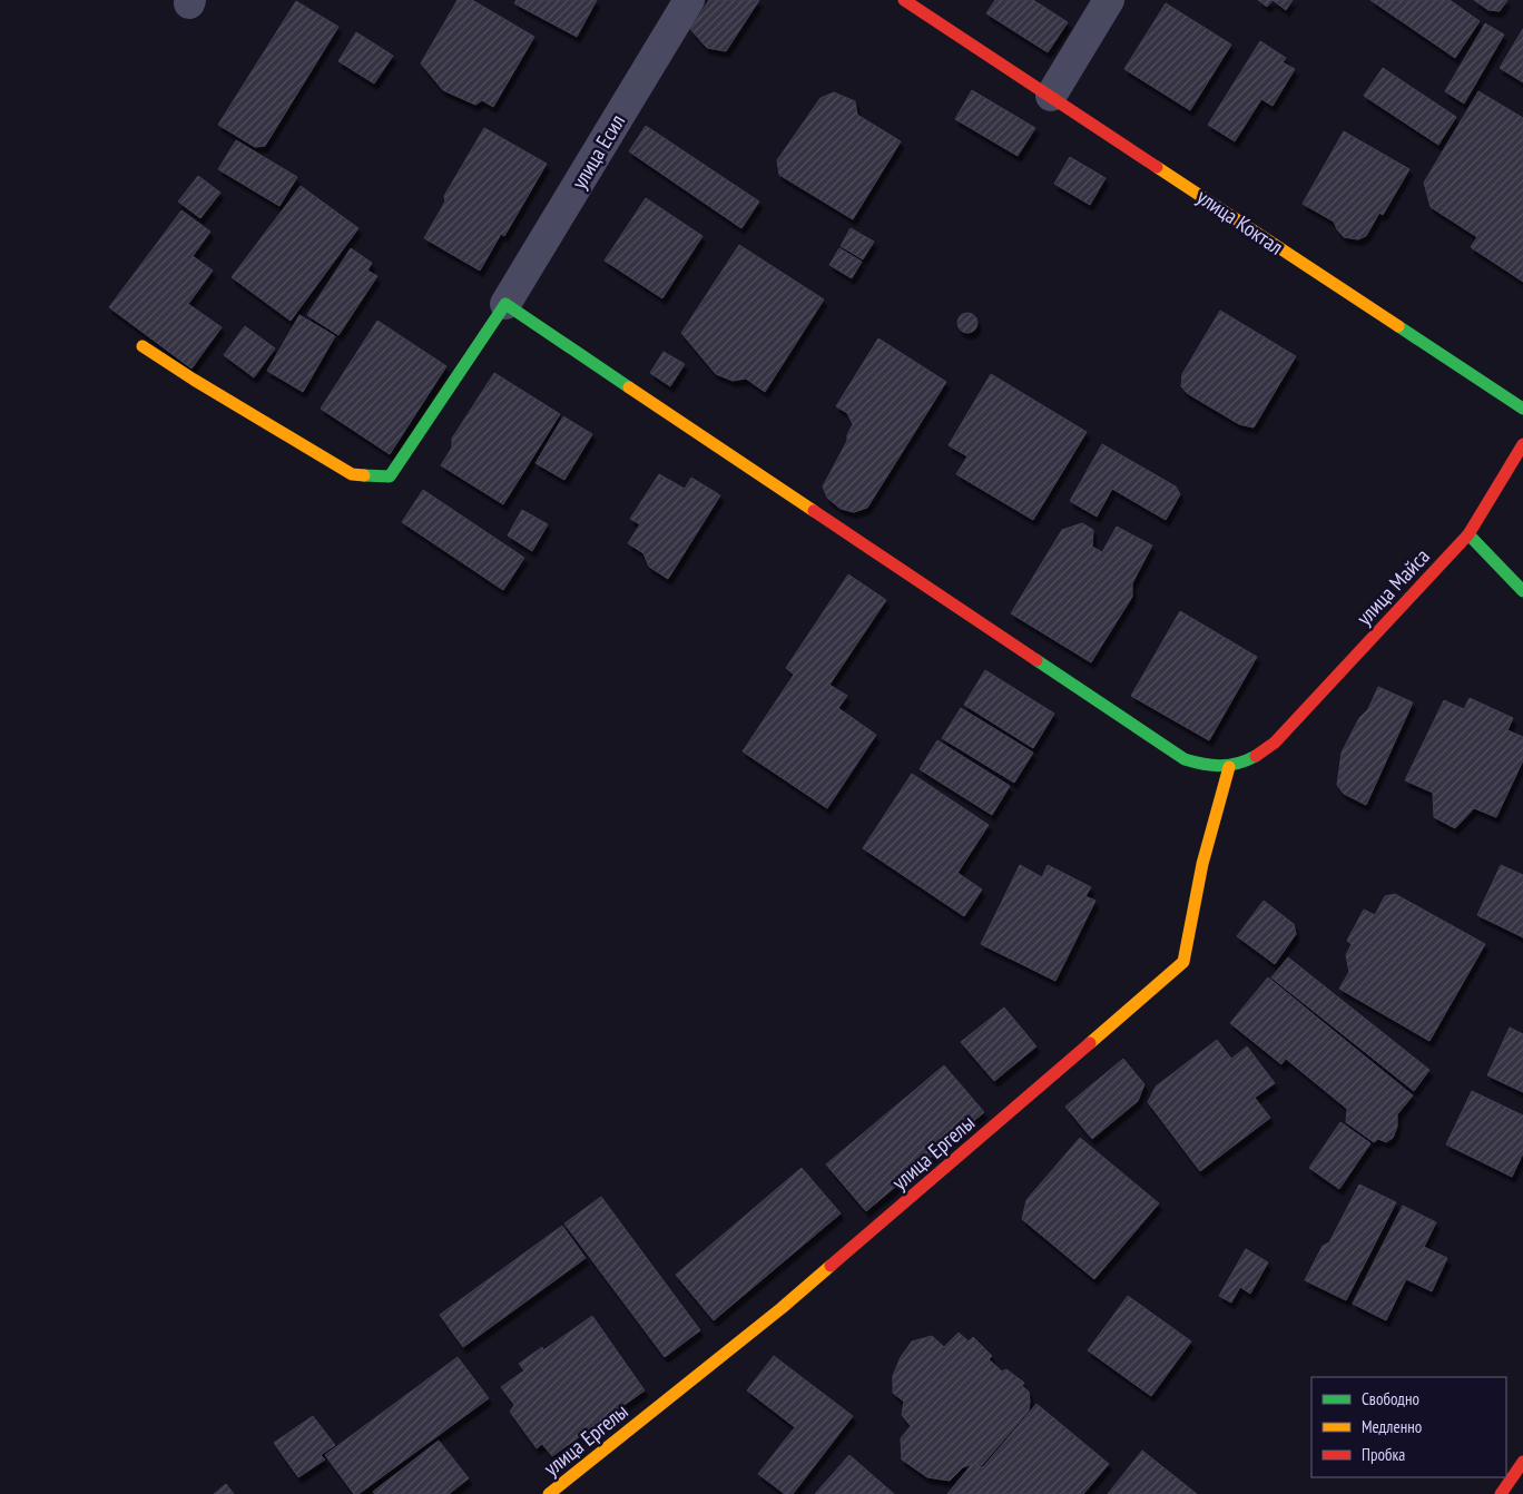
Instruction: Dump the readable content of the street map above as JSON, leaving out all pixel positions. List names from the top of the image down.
{
  "streets": {
    "street": [
      "улица Есил",
      "улица Коктал",
      "улица Майса",
      "улица Ергелы"
    ]
  },
  "crossings": [
    ["улица Майса", "улица Ергелы"]
  ],
  "legend": ["Свободно", "Медленно", "Пробка"]
}
